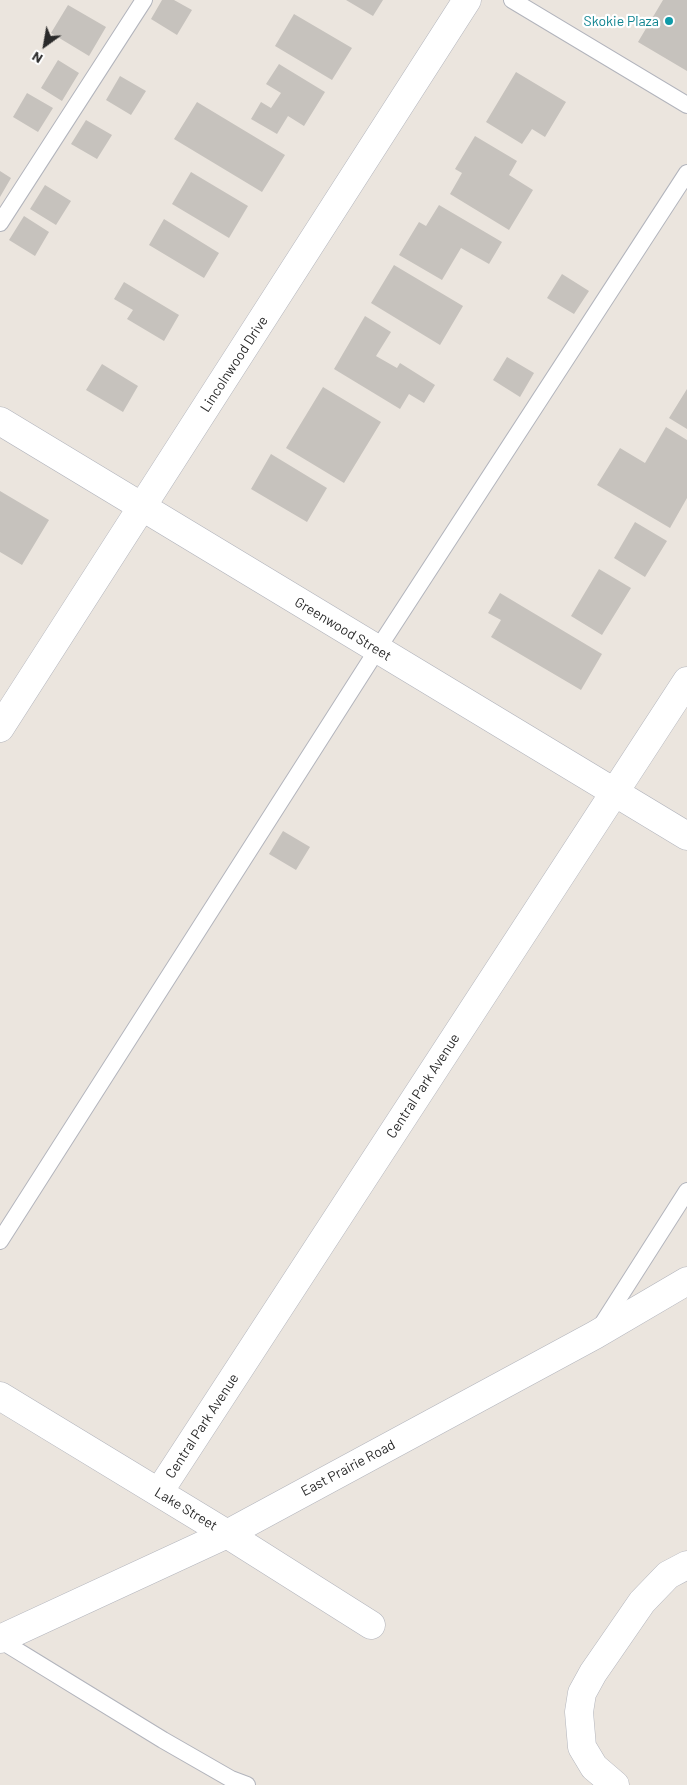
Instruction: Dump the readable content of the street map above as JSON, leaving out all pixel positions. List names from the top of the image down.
{
  "streets": {
    "street": [
      "Lincolnwood Drive",
      "Greenwood Street",
      "Central Park Avenue",
      "East Prairie Road",
      "Lake Street"
    ]
  },
  "crossings": [
    ["Lincolnwood Drive", "Greenwood Street"],
    ["Greenwood Street", "Central Park Avenue"],
    ["Central Park Avenue", "Lake Street"],
    ["East Prairie Road", "Lake Street"]
  ],
  "places": ["Skokie Plaza"],
  "north": "bottom left"
}
